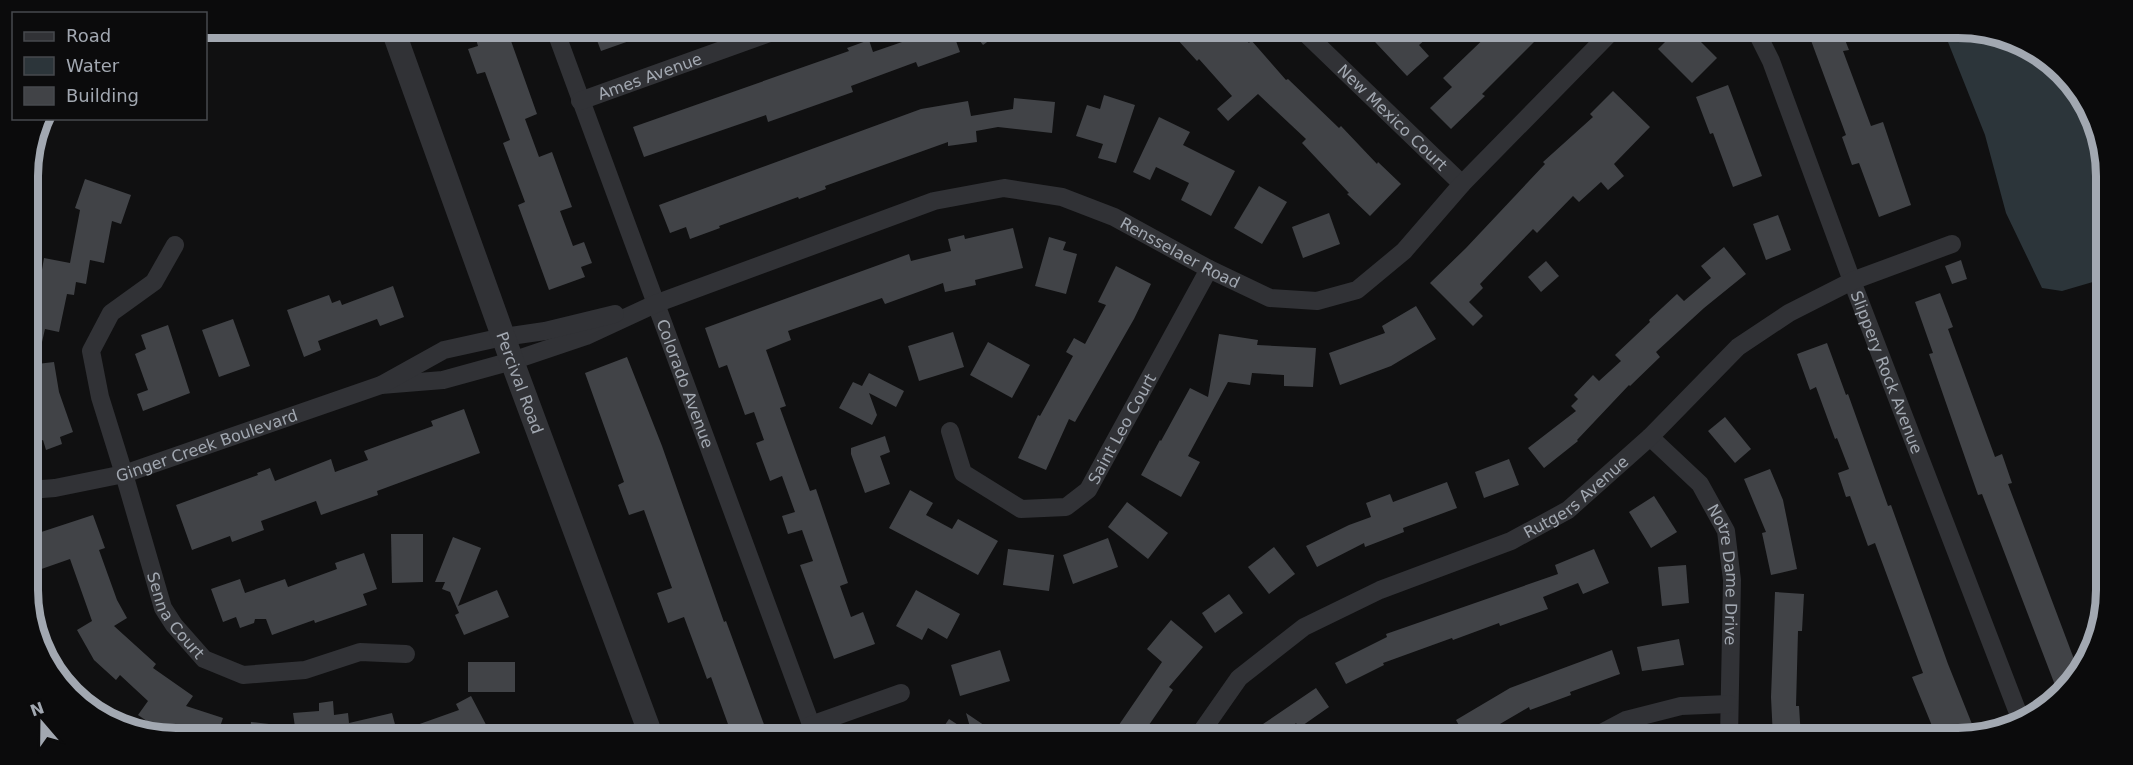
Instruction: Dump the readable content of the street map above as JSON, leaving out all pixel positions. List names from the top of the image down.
{
  "streets": {
    "street": [
      "Ames Avenue",
      "New Mexico Court",
      "Rensselaer Road",
      "Slippery Rock Avenue",
      "Percival Road",
      "Colorado Avenue",
      "Saint Leo Court",
      "Ginger Creek Boulevard",
      "Rutgers Avenue",
      "Notre Dame Drive",
      "Senna Court"
    ]
  },
  "crossings": [
    ["Ames Avenue", "Colorado Avenue"],
    ["New Mexico Court", "Rensselaer Road"],
    ["Rensselaer Road", "Percival Road"],
    ["Rensselaer Road", "Colorado Avenue"],
    ["Rensselaer Road", "Saint Leo Court"],
    ["Rensselaer Road", "Ginger Creek Boulevard"],
    ["Slippery Rock Avenue", "Rutgers Avenue"],
    ["Percival Road", "Ginger Creek Boulevard"],
    ["Ginger Creek Boulevard", "Senna Court"],
    ["Rutgers Avenue", "Notre Dame Drive"]
  ],
  "legend": ["Road", "Water", "Building"],
  "north": "top"
}
